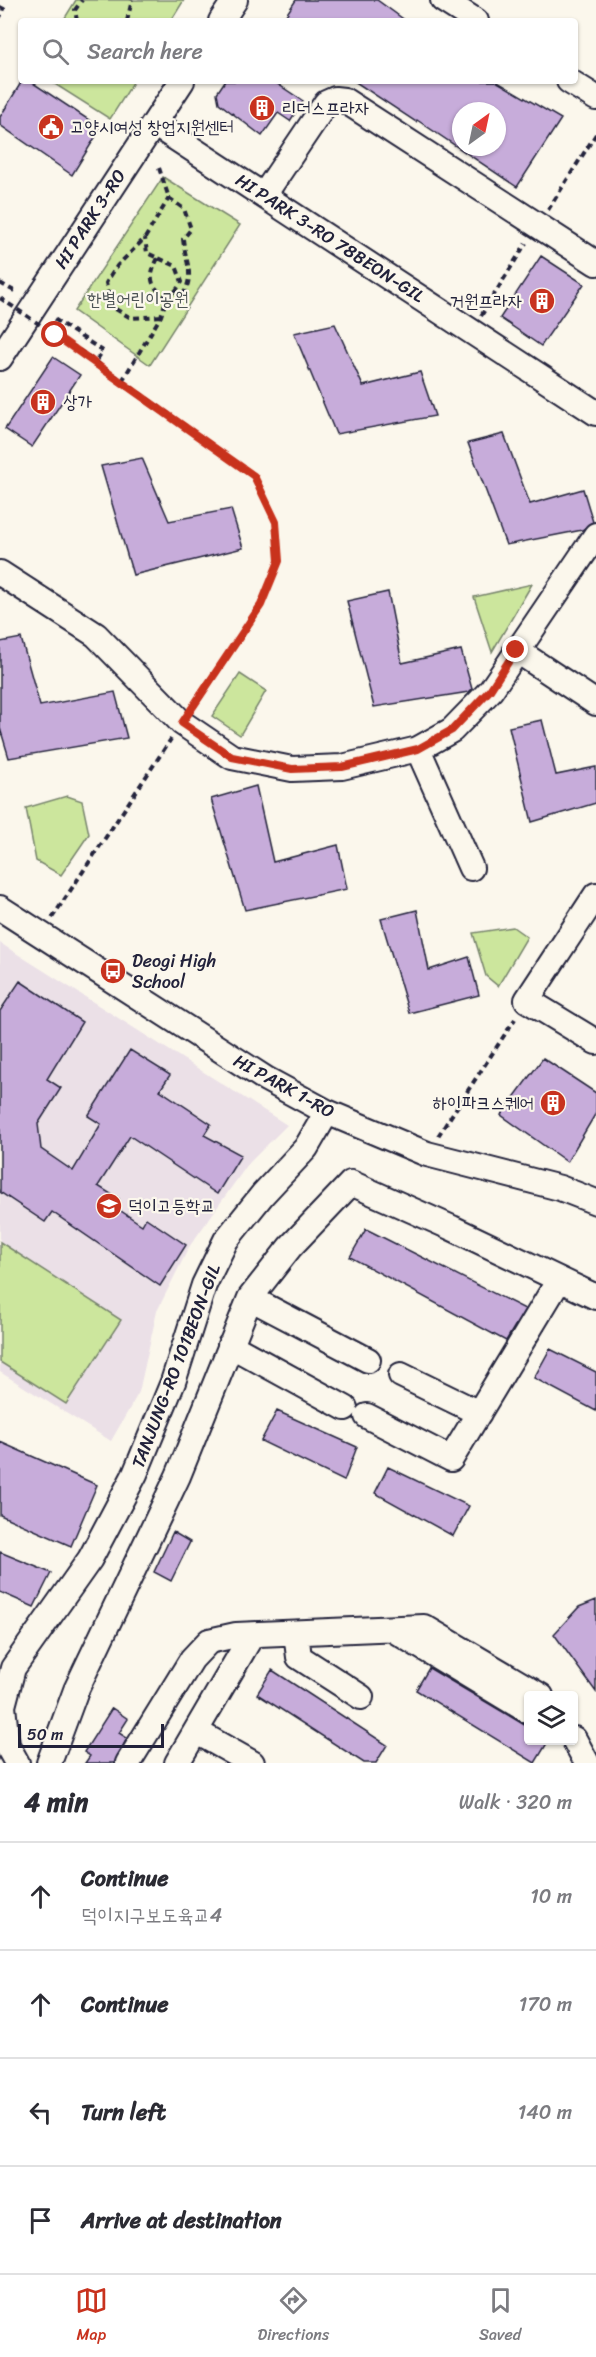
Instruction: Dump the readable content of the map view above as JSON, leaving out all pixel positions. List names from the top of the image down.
{
  "streets": {
    "street": [
      "HI PARK 3-RO",
      "HI PARK 3-RO 78BEON-GIL",
      "HI PARK 1-RO",
      "TANJUNG-RO 101BEON-GIL"
    ]
  },
  "crossings": [
    ["HI PARK 3-RO", "HI PARK 3-RO 78BEON-GIL"],
    ["HI PARK 1-RO", "TANJUNG-RO 101BEON-GIL"]
  ],
  "parks": ["한별어린이공원"],
  "places": {
    "building": [
      "리더스프라자",
      "거원프라자",
      "상가",
      "하이파크스퀘어"
    ],
    "public building": ["고양시여성 창업지원센터"],
    "bus stop": ["Deogi High School"],
    "school or university": ["덕이고등학교"]
  },
  "scale_bar": "50 m",
  "north": "top right",
  "page": {
    "search": "Search here",
    "scale": "50 m",
    "heading": ["4 min", "Walk · 320 m"],
    "list": [
      ["Continue", "덕이지구보도육교4", "10 m"],
      ["Continue", "170 m"],
      ["Turn left", "140 m"],
      "Arrive at destination"
    ],
    "nav": ["Map", "Directions", "Saved"]
  }
}
